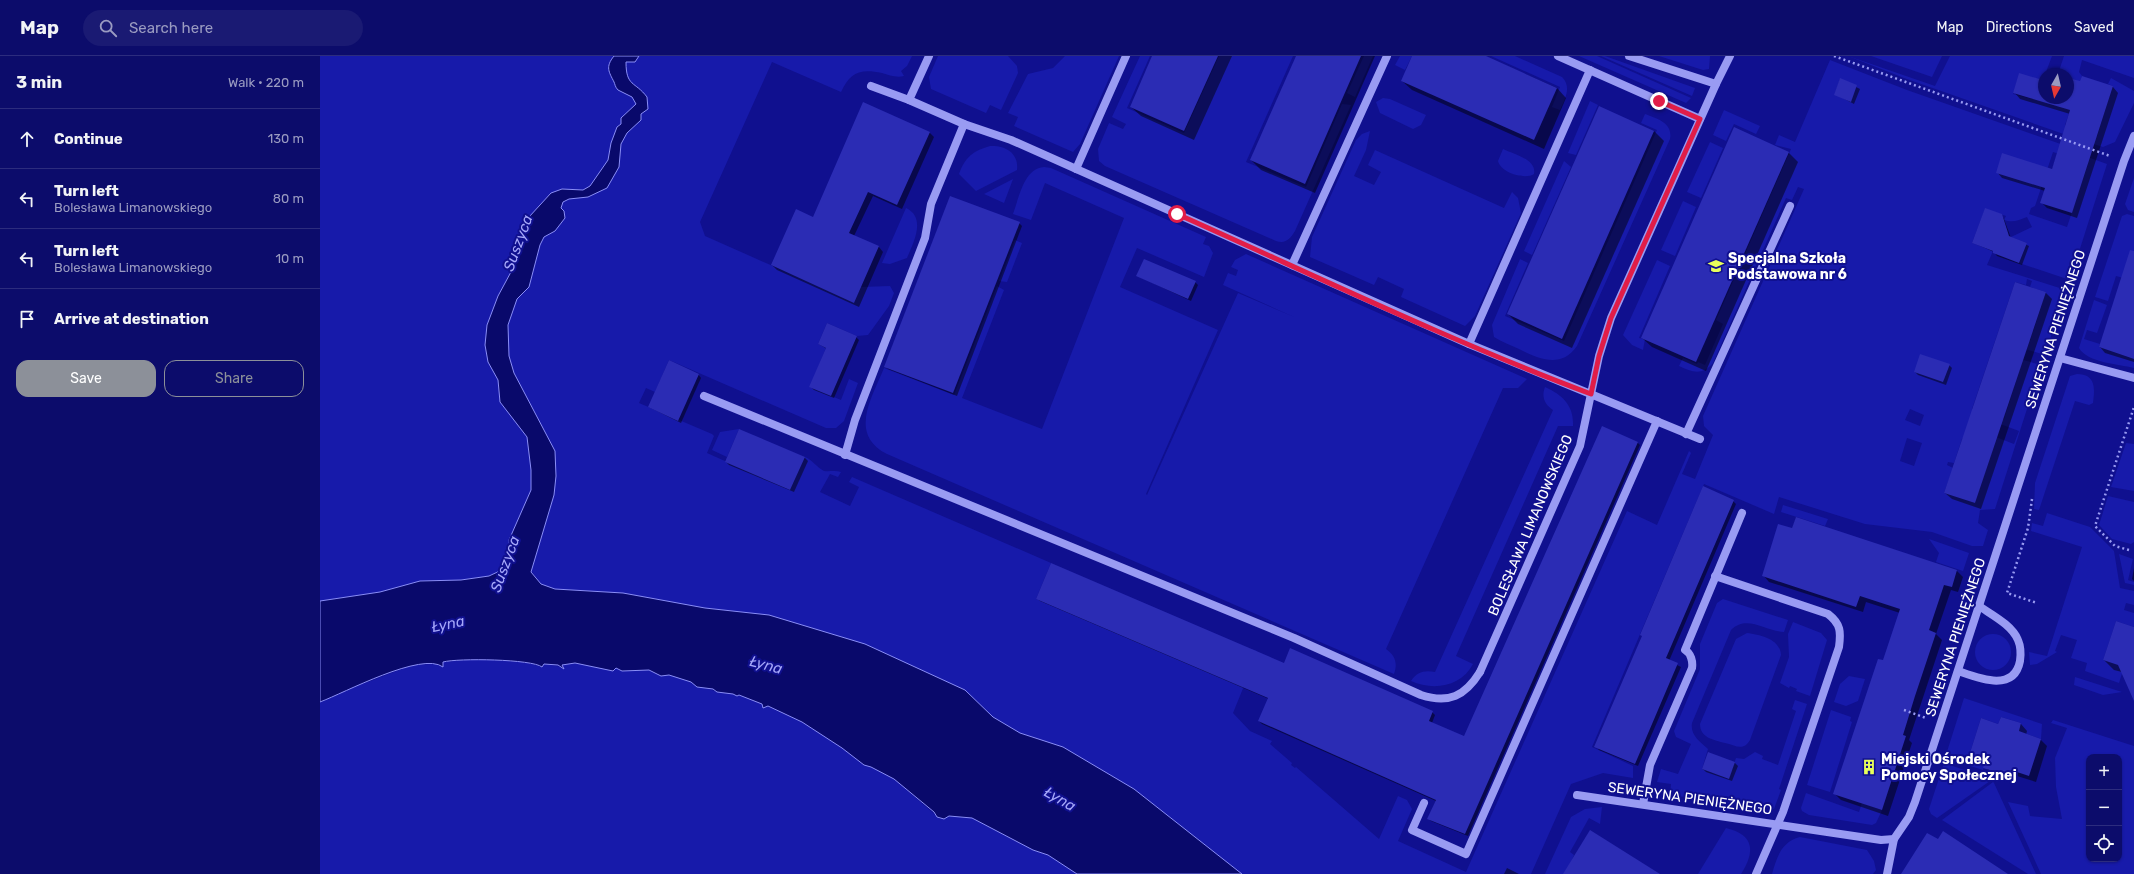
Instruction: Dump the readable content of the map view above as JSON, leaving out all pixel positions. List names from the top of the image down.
{
  "streets": {
    "street": ["SEWERYNA PIENIĘŻNEGO", "BOLESŁAWA LIMANOWSKIEGO"]
  },
  "water": ["Suszyca", "Łyna"],
  "places": {
    "school or university": ["Specjalna Szkoła Podstawowa nr 6"],
    "building": ["Miejski Ośrodek Pomocy Społecznej"]
  },
  "north": "bottom",
  "page": {
    "header": "Map",
    "search": "Search here",
    "nav": ["Map", "Directions", "Saved"],
    "heading": ["3 min", "Walk · 220 m"],
    "list": [
      ["Continue", "130 m"],
      ["Turn left", "Bolesława Limanowskiego", "80 m"],
      ["Turn left", "Bolesława Limanowskiego", "10 m"],
      "Arrive at destination"
    ],
    "buttons": ["Save", "Share"],
    "map_buttons": ["+", "−"]
  }
}
